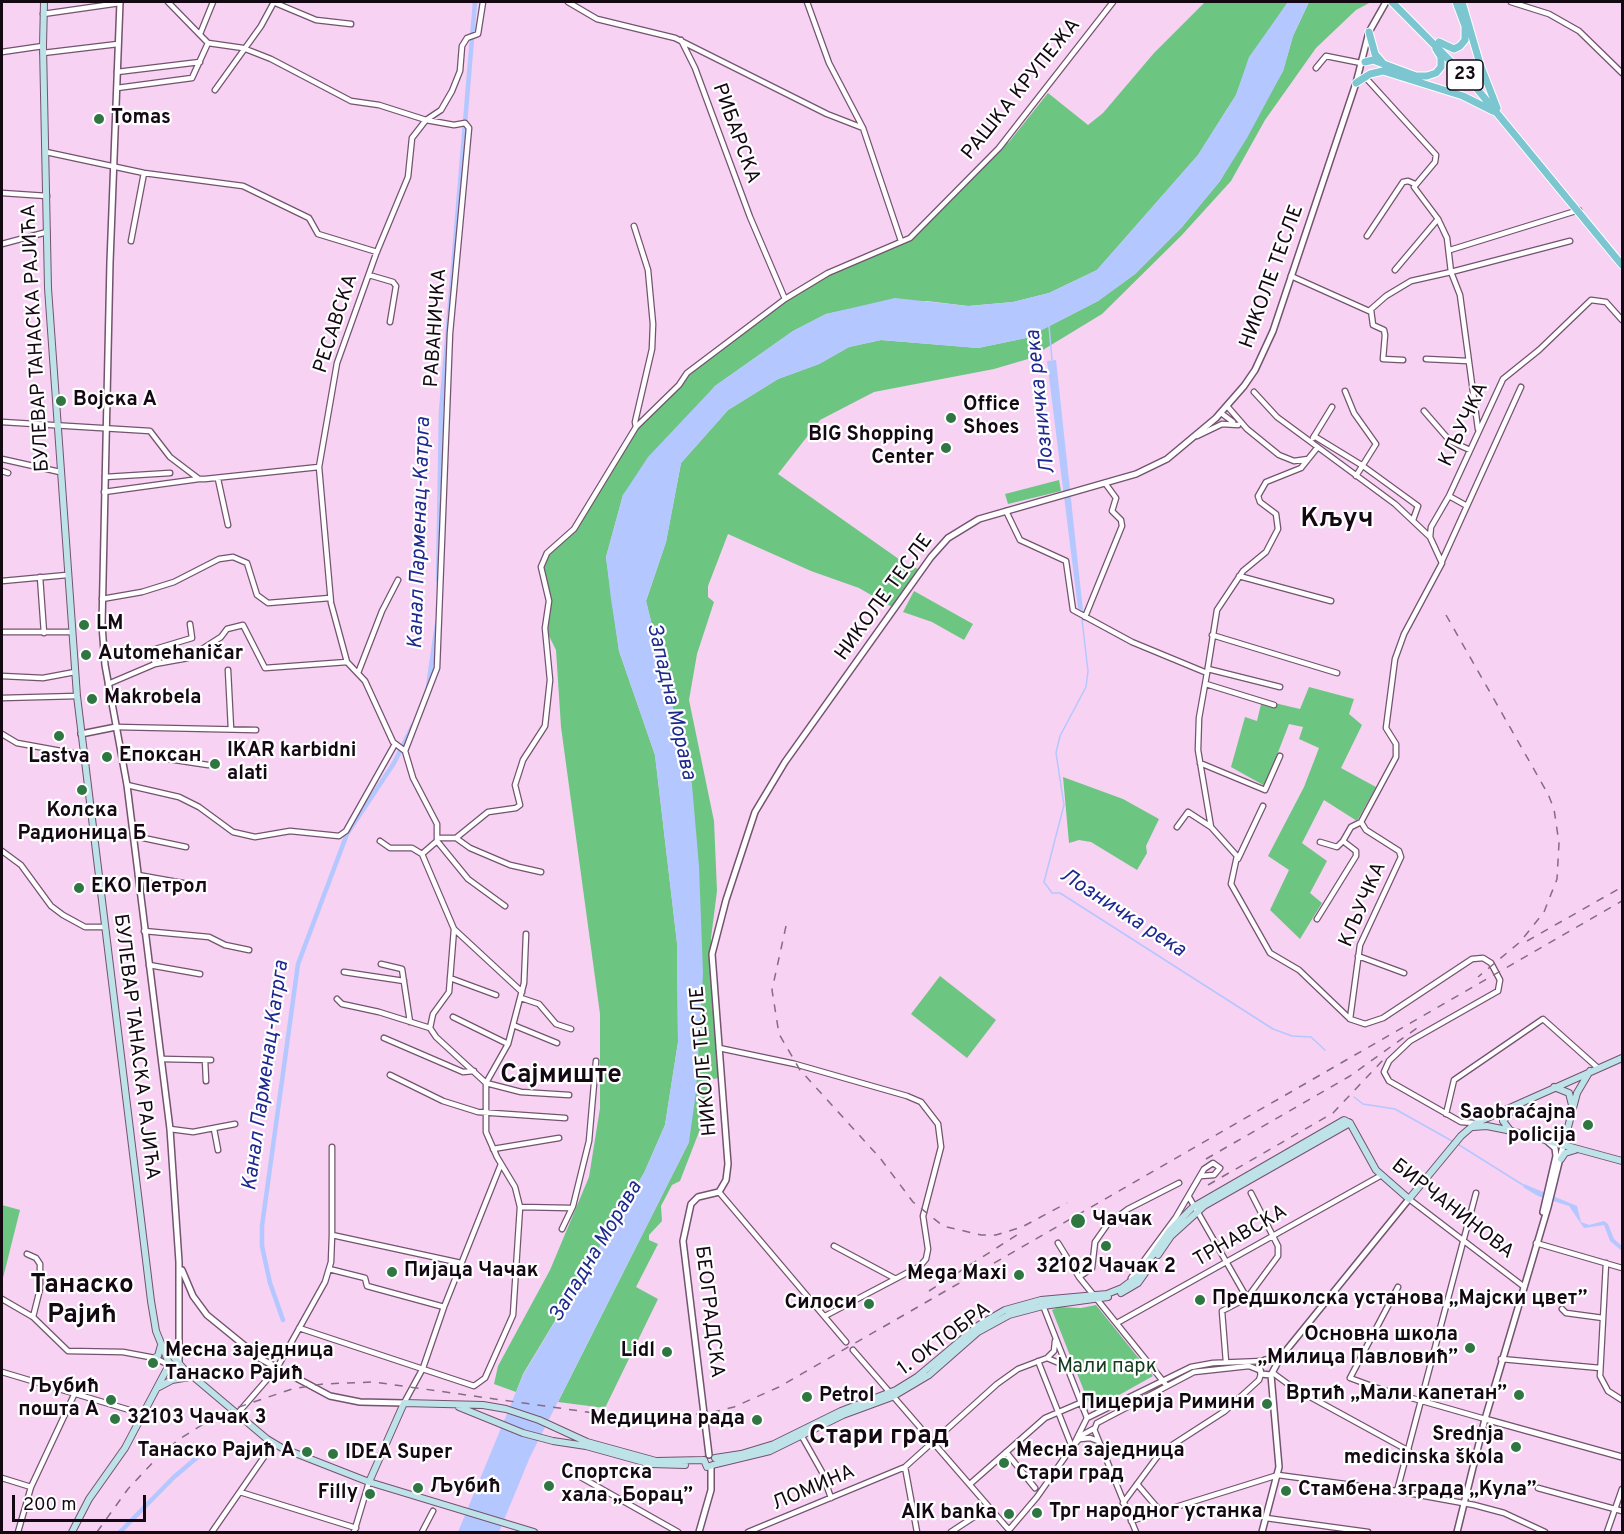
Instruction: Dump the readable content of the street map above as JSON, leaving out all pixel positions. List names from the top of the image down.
{
  "streets": {
    "main road": [
      "23",
      "БУЛЕВАР ТАНАСКА РАЈИЋА",
      "БИРЧАНИНОВА",
      "1. ОКТОБРА"
    ],
    "street": [
      "РАШКА КРУПЕЖА",
      "РИБАРСКА",
      "НИКОЛЕ ТЕСЛЕ",
      "РЕСАВСКА",
      "РАВАНИЧКА",
      "КЉУЧКА",
      "ТРНАВСКА",
      "БЕОГРАДСКА",
      "ЛОМИНА"
    ]
  },
  "crossings": [
    ["РАШКА КРУПЕЖА", "РИБАРСКА"],
    ["НИКОЛЕ ТЕСЛЕ", "БЕОГРАДСКА"],
    ["РЕСАВСКА", "РАВАНИЧКА"],
    ["БИРЧАНИНОВА", "ТРНАВСКА"],
    ["БИРЧАНИНОВА", "1. ОКТОБРА"],
    ["БЕОГРАДСКА", "1. ОКТОБРА"]
  ],
  "districts": [
    "Кључ",
    "Сајмиште",
    "Танаско Рајић",
    "Стари град"
  ],
  "water": ["Лозничка река", "Канал Парменац-Катрга", "Западна Морава"],
  "parks": ["Мали парк"],
  "places": [
    "Tomas",
    "Војска А",
    "Office Shoes",
    "BIG Shopping Center",
    "LM",
    "Automehaničar",
    "Makrobela",
    "Lastva",
    "Епоксан",
    "IKAR karbidni alati",
    "Колска Радионица Б",
    "ЕКО Петрол",
    "Saobraćajna policija",
    "Чачак",
    "32102 Чачак 2",
    "Пијаца Чачак",
    "Mega Maxi",
    "Предшколска установа „Мајски цвет”",
    "Силоси",
    "Основна школа „Милица Павловић”",
    "Lidl",
    "Месна заједница Танаско Рајић",
    "Вртић „Мали капетан”",
    "Petrol",
    "Љубић пошта А",
    "Пицерија Римини",
    "32103 Чачак 3",
    "Медицина рада",
    "Srednja medicinska škola",
    "Танаско Рајић А",
    "IDEA Super",
    "Месна заједница Стари град",
    "Спортска хала „Борац”",
    "Љубић",
    "Стамбена зграда „Кула”",
    "Filly",
    "Трг народног устанка",
    "AIK banka"
  ],
  "scale_bar": "200 m"
}
